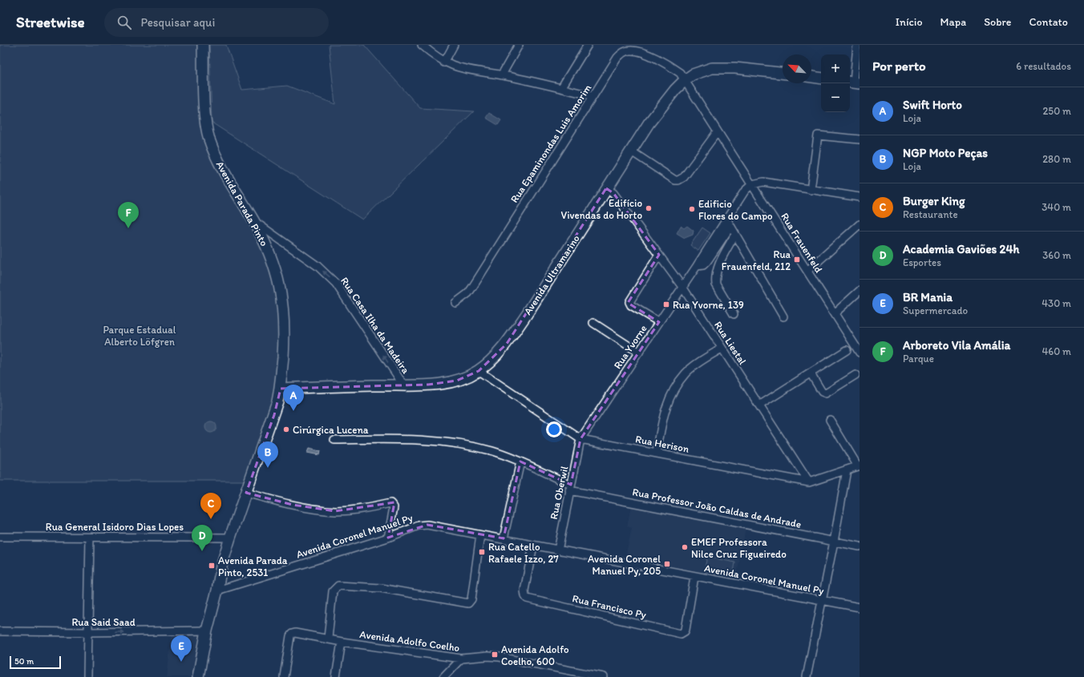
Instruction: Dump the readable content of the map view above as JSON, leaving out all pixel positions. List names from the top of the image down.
{
  "streets": {
    "street": [
      "Rua Epaminondas Luis Amorim",
      "Avenida Parada Pinto",
      "Rua Frauenfeld",
      "Avenida Ultramarino",
      "Rua Casa Ilha da Madeira",
      "Rua Liestal",
      "Rua Yvorne",
      "Rua Herison",
      "Rua Oberwil",
      "Rua Professor João Caldas de Andrade",
      "Rua General Isidoro Dias Lopes",
      "Avenida Coronel Manuel Py",
      "Rua Francisco Py",
      "Rua Said Saad",
      "Avenida Adolfo Coelho"
    ]
  },
  "crossings": [
    ["Rua Epaminondas Luis Amorim", "Rua Frauenfeld"],
    ["Rua Epaminondas Luis Amorim", "Avenida Ultramarino"],
    ["Avenida Parada Pinto", "Avenida Ultramarino"],
    ["Avenida Parada Pinto", "Rua Casa Ilha da Madeira"],
    ["Avenida Parada Pinto", "Rua General Isidoro Dias Lopes"],
    ["Avenida Parada Pinto", "Avenida Coronel Manuel Py"],
    ["Avenida Parada Pinto", "Rua Said Saad"],
    ["Rua Frauenfeld", "Avenida Ultramarino"],
    ["Rua Frauenfeld", "Rua Yvorne"],
    ["Avenida Ultramarino", "Rua Casa Ilha da Madeira"],
    ["Avenida Ultramarino", "Rua Liestal"],
    ["Avenida Ultramarino", "Rua Herison"],
    ["Rua Liestal", "Rua Yvorne"],
    ["Rua Liestal", "Rua Herison"],
    ["Rua Yvorne", "Rua Herison"],
    ["Rua Yvorne", "Rua Oberwil"],
    ["Rua Herison", "Rua Oberwil"],
    ["Rua Oberwil", "Rua Professor João Caldas de Andrade"],
    ["Rua Oberwil", "Avenida Coronel Manuel Py"],
    ["Avenida Coronel Manuel Py", "Rua Francisco Py"]
  ],
  "one_way": ["Rua Casa Ilha da Madeira", "Rua Said Saad"],
  "parks": ["Parque Estadual Alberto Löfgren"],
  "places": {
    "other": [
      "Edifício Vivendas do Horto",
      "Edificio Flores do Campo",
      "Cirúrgica Lucena",
      "EMEF Professora Nilce Cruz Figueiredo"
    ],
    "transit": [
      "Rua Frauenfeld, 212",
      "Rua Yvorne, 139",
      "Rua Catello Rafaele Izzo, 27",
      "Avenida Coronel Manuel Py, 205",
      "Avenida Parada Pinto, 2531",
      "Avenida Adolfo Coelho, 600"
    ]
  },
  "scale_bar": "50 m",
  "north": "top left",
  "page": {
    "header": "Streetwise",
    "search": "Pesquisar aqui",
    "nav": [
      "Início",
      "Mapa",
      "Sobre",
      "Contato"
    ],
    "heading": ["Por perto", "6 resultados"],
    "map_buttons": ["+", "−"],
    "list": [
      {
        "mark": "A",
        "name": "Swift Horto",
        "note": "Loja",
        "value": "250 m"
      },
      {
        "mark": "B",
        "name": "NGP Moto Peças",
        "note": "Loja",
        "value": "280 m"
      },
      {
        "mark": "C",
        "name": "Burger King",
        "note": "Restaurante",
        "value": "340 m"
      },
      {
        "mark": "D",
        "name": "Academia Gaviões 24h",
        "note": "Esportes",
        "value": "360 m"
      },
      {
        "mark": "E",
        "name": "BR Mania",
        "note": "Supermercado",
        "value": "430 m"
      },
      {
        "mark": "F",
        "name": "Arboreto Vila Amália",
        "note": "Parque",
        "value": "460 m"
      }
    ],
    "pins": [
      "F",
      "A",
      "B",
      "C",
      "D",
      "E"
    ],
    "scale": "50 m"
  }
}
